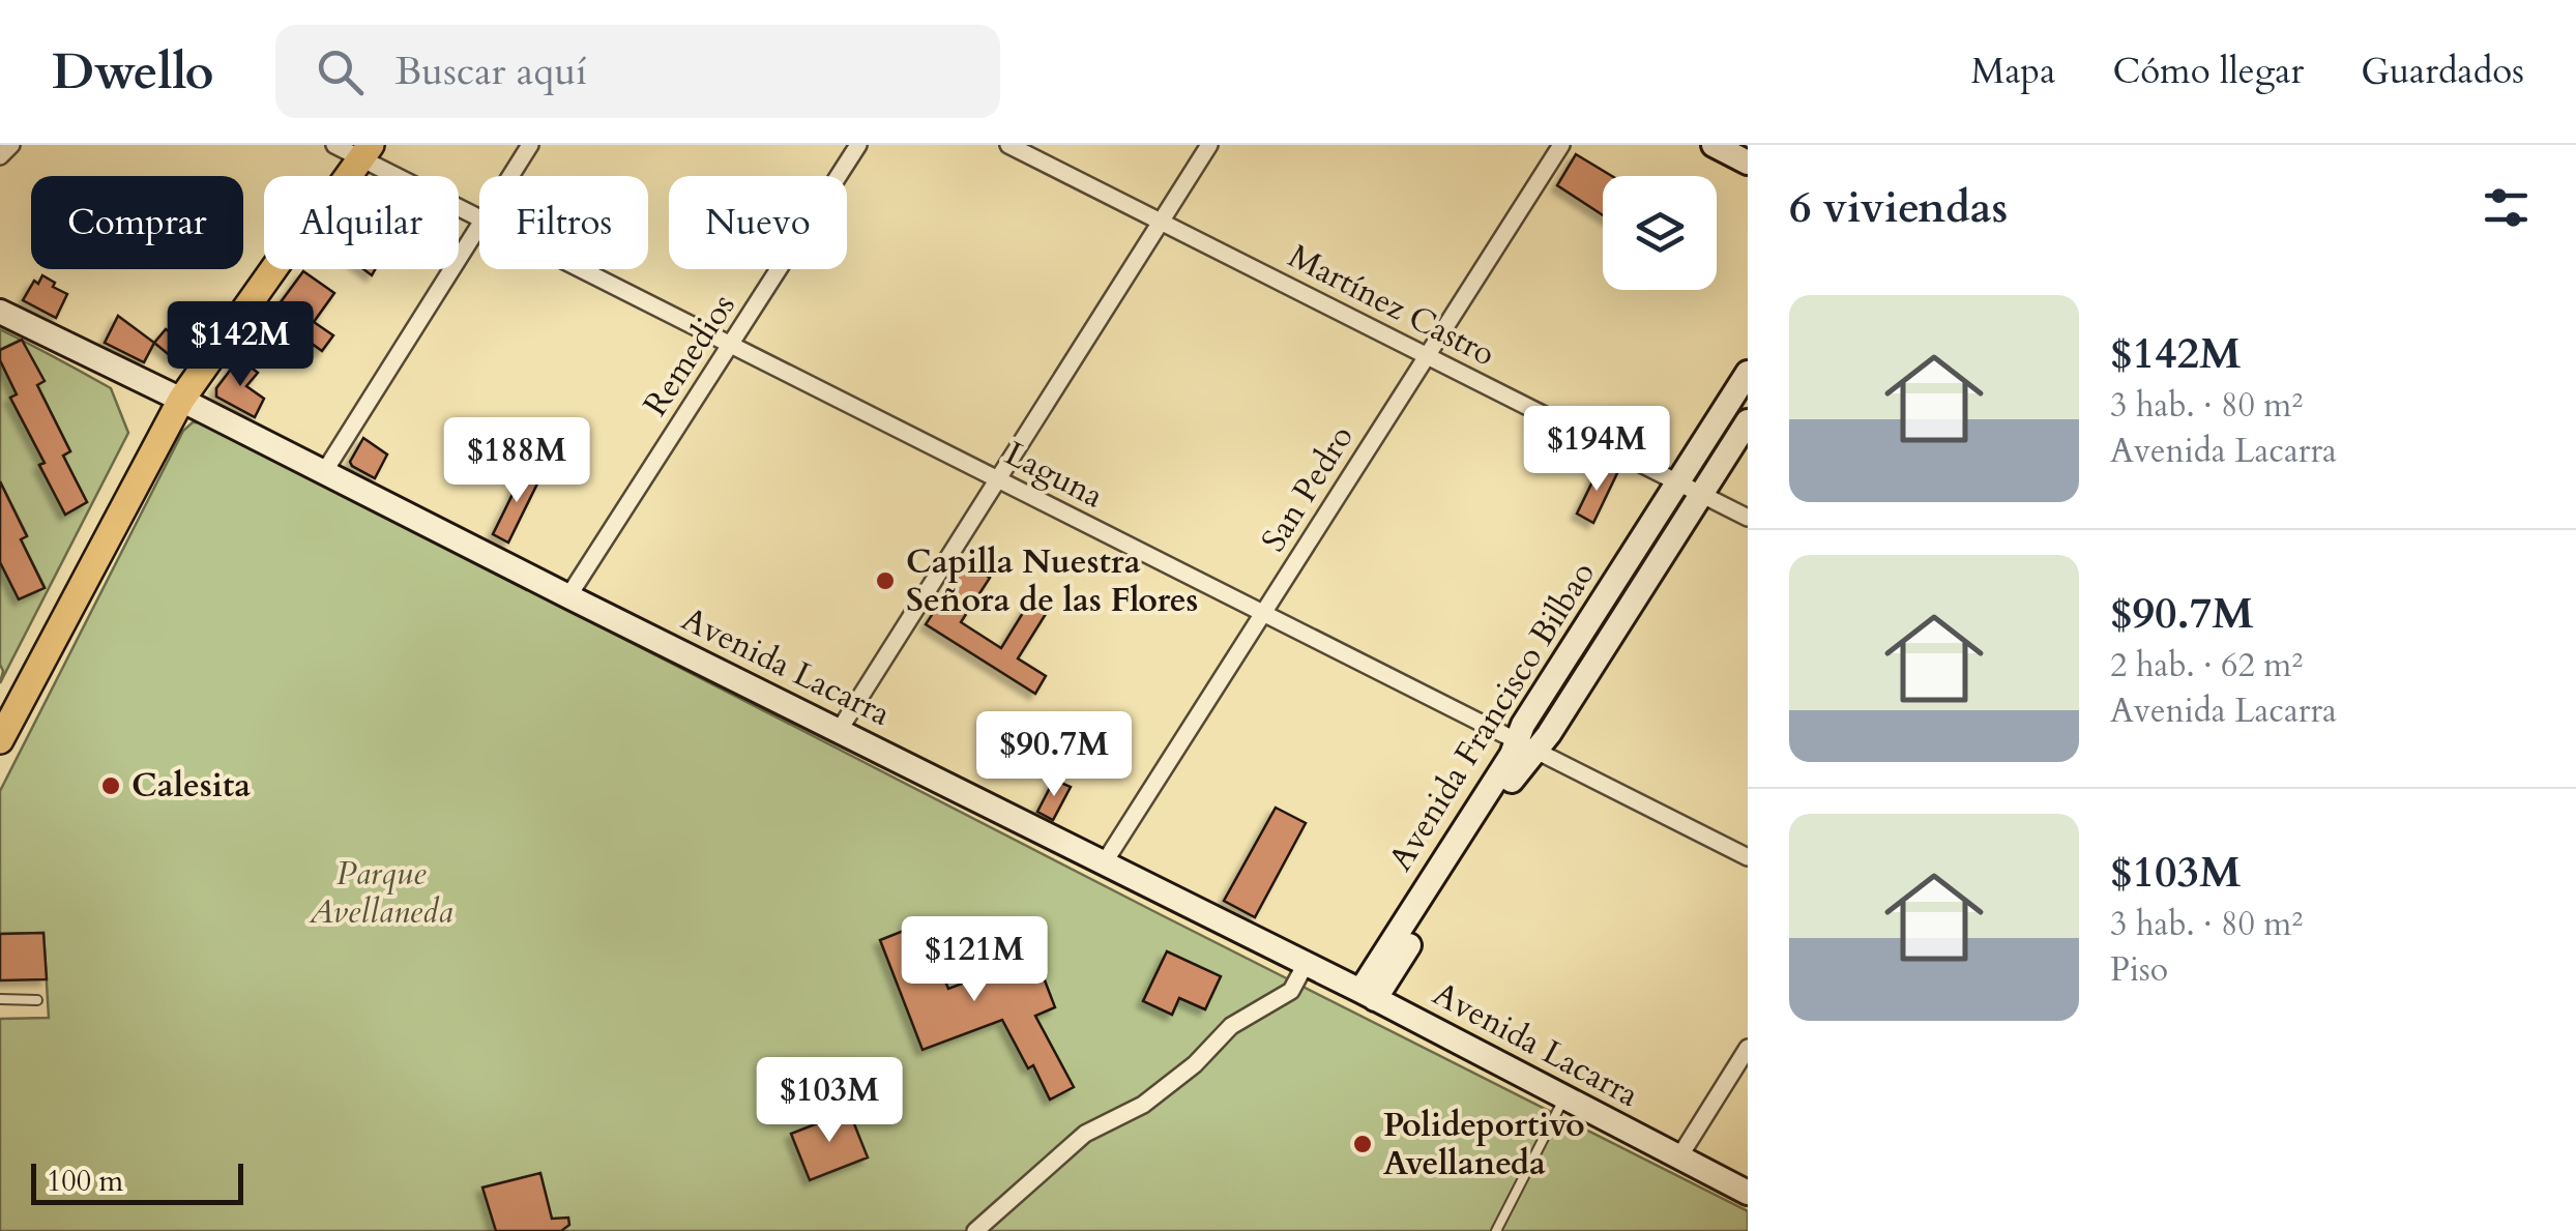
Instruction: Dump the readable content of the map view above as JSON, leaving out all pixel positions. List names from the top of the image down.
{
  "streets": {
    "street": [
      "Martínez Castro",
      "Remedios",
      "Laguna",
      "San Pedro",
      "Avenida Lacarra",
      "Avenida Francisco Bilbao"
    ]
  },
  "crossings": [
    ["Martínez Castro", "San Pedro"],
    ["Martínez Castro", "Avenida Francisco Bilbao"],
    ["Remedios", "Laguna"],
    ["Remedios", "Avenida Lacarra"],
    ["Laguna", "San Pedro"],
    ["Laguna", "Avenida Francisco Bilbao"],
    ["San Pedro", "Avenida Lacarra"],
    ["Avenida Lacarra", "Avenida Francisco Bilbao"]
  ],
  "parks": ["Parque Avellaneda"],
  "places": ["Capilla Nuestra Señora de las Flores", "Calesita", "Polideportivo Avellaneda"],
  "scale_bar": "100 m",
  "page": {
    "header": "Dwello",
    "search": "Buscar aquí",
    "nav": ["Mapa", "Cómo llegar", "Guardados"],
    "heading": "6 viviendas",
    "chip": [
      "Comprar",
      "Alquilar",
      "Filtros",
      "Nuevo"
    ],
    "list": [
      {
        "name": "$142M",
        "note": "3 hab. · 80 m² · Avenida Lacarra"
      },
      {
        "name": "$90.7M",
        "note": "2 hab. · 62 m² · Avenida Lacarra"
      },
      {
        "name": "$103M",
        "note": "3 hab. · 80 m² · Piso"
      }
    ],
    "price": [
      "$142M",
      "$194M",
      "$188M",
      "$90.7M",
      "$121M",
      "$103M"
    ],
    "scale": "100 m"
  }
}
